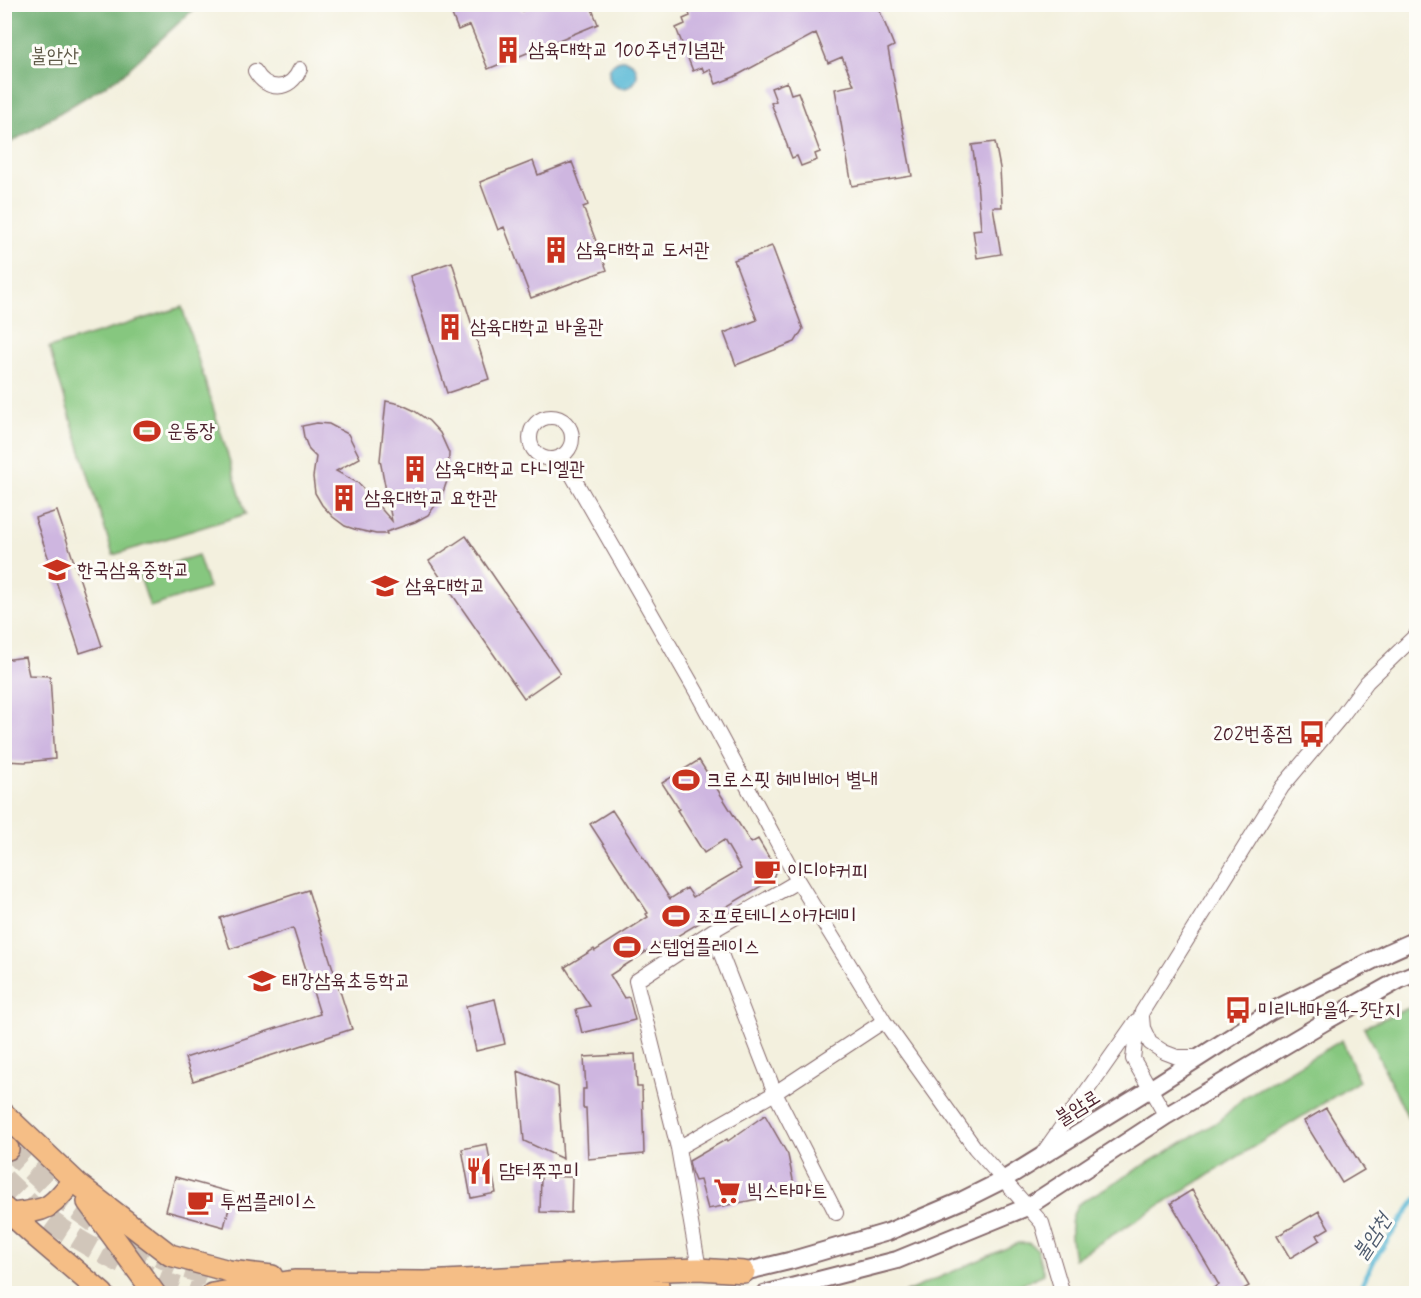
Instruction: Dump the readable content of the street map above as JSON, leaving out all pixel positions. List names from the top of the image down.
{
  "streets": {
    "street": ["불암로"]
  },
  "water": ["불암천"],
  "parks": ["불암산"],
  "places": {
    "building": [
      "삼육대학교 100주년기념관",
      "삼육대학교 도서관",
      "삼육대학교 바울관",
      "삼육대학교 다니엘관",
      "삼육대학교 요한관"
    ],
    "sports": [
      "운동장",
      "크로스핏 헤비베어 별내",
      "조프로테니스아카데미",
      "스텝업플레이스"
    ],
    "school or university": ["한국삼육중학교", "삼육대학교", "태강삼육초등학교"],
    "bus stop": ["202번종점", "미리내마을4-3단지"],
    "cafe": ["이디야커피", "투썸플레이스"],
    "restaurant": ["담터쭈꾸미"],
    "supermarket": ["빅스타마트"]
  }
}
